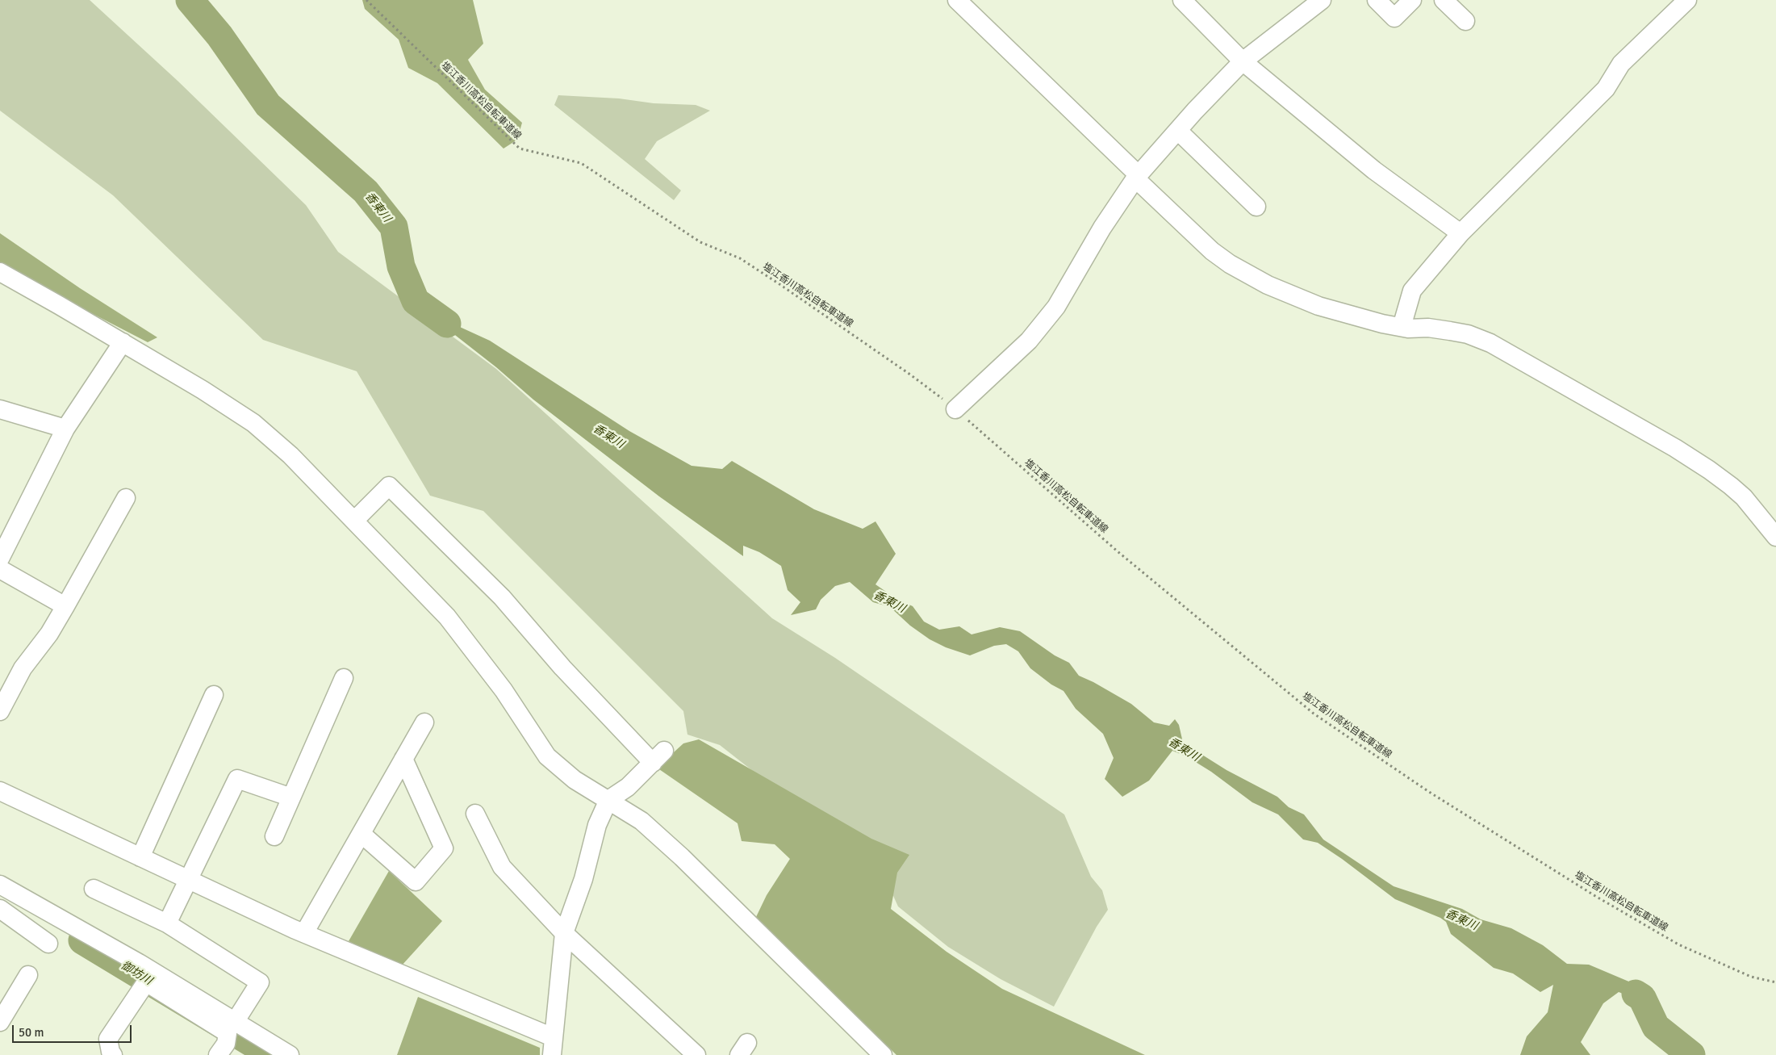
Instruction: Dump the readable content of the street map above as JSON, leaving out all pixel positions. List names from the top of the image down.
{
  "streets": {
    "path": ["塩江香川高松自転車道線"]
  },
  "water": ["香東川", "御坊川"],
  "scale_bar": "50 m"
}
